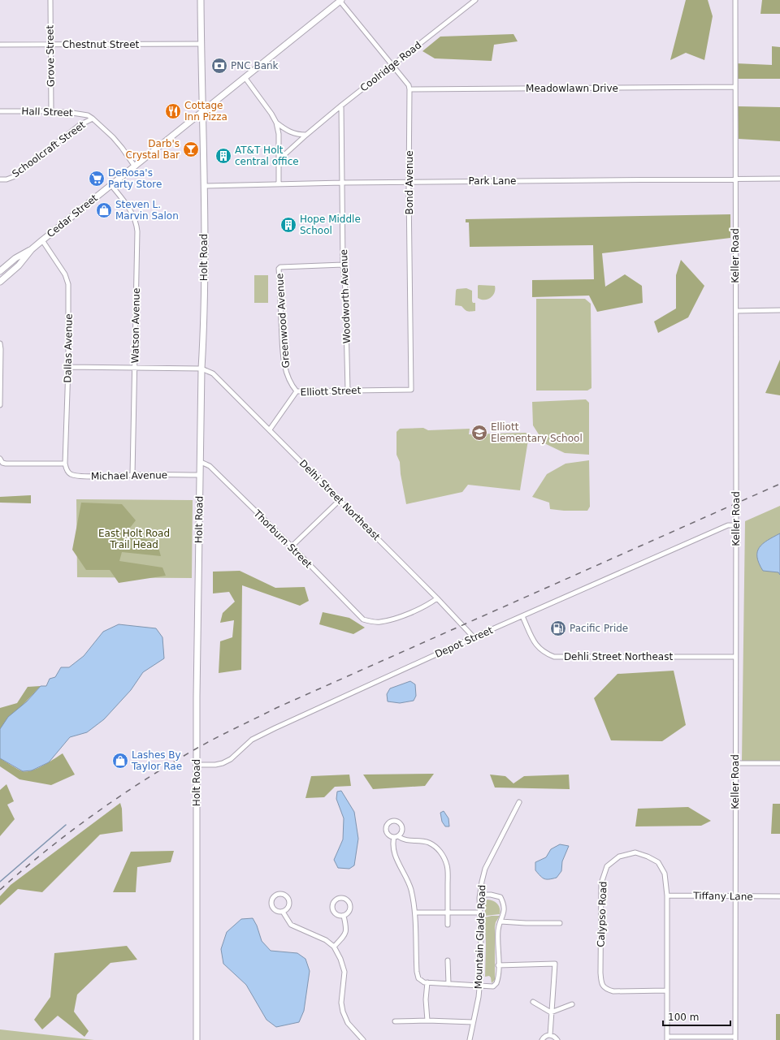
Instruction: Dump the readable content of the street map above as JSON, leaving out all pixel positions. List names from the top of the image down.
{
  "streets": {
    "main road": ["Cedar Street", "Holt Road"],
    "street": [
      "Chestnut Street",
      "Grove Street",
      "Coolridge Road",
      "Meadowlawn Drive",
      "Hall Street",
      "Schoolcraft Street",
      "Park Lane",
      "Bond Avenue",
      "Keller Road",
      "Woodworth Avenue",
      "Greenwood Avenue",
      "Watson Avenue",
      "Dallas Avenue",
      "Elliott Street",
      "Michael Avenue",
      "Delhi Street Northeast",
      "Thorburn Street",
      "Depot Street",
      "Dehli Street Northeast",
      "Tiffany Lane",
      "Calypso Road",
      "Mountain Glade Road"
    ]
  },
  "crossings": [
    ["Chestnut Street", "Grove Street"],
    ["Chestnut Street", "Holt Road"],
    ["Grove Street", "Hall Street"],
    ["Coolridge Road", "Woodworth Avenue"],
    ["Meadowlawn Drive", "Bond Avenue"],
    ["Meadowlawn Drive", "Keller Road"],
    ["Hall Street", "Schoolcraft Street"],
    ["Schoolcraft Street", "Cedar Street"],
    ["Park Lane", "Bond Avenue"],
    ["Park Lane", "Keller Road"],
    ["Park Lane", "Holt Road"],
    ["Park Lane", "Woodworth Avenue"],
    ["Bond Avenue", "Elliott Street"],
    ["Cedar Street", "Holt Road"],
    ["Cedar Street", "Watson Avenue"],
    ["Cedar Street", "Dallas Avenue"],
    ["Keller Road", "Depot Street"],
    ["Keller Road", "Dehli Street Northeast"],
    ["Keller Road", "Tiffany Lane"],
    ["Holt Road", "Michael Avenue"],
    ["Holt Road", "Delhi Street Northeast"],
    ["Holt Road", "Thorburn Street"],
    ["Holt Road", "Depot Street"],
    ["Woodworth Avenue", "Greenwood Avenue"],
    ["Woodworth Avenue", "Elliott Street"],
    ["Greenwood Avenue", "Elliott Street"],
    ["Watson Avenue", "Michael Avenue"],
    ["Dallas Avenue", "Michael Avenue"],
    ["Elliott Street", "Delhi Street Northeast"],
    ["Delhi Street Northeast", "Thorburn Street"],
    ["Delhi Street Northeast", "Depot Street"],
    ["Depot Street", "Dehli Street Northeast"],
    ["Tiffany Lane", "Calypso Road"]
  ],
  "parks": ["East Holt Road Trail Head"],
  "places": {
    "bank": ["PNC Bank"],
    "restaurant": ["Cottage Inn Pizza"],
    "bar": ["Darb's Crystal Bar"],
    "building": ["AT&T Holt central office", "Hope Middle School"],
    "supermarket": ["DeRosa's Party Store"],
    "shop": ["Steven L. Marvin Salon", "Lashes By Taylor Rae"],
    "school or university": ["Elliott Elementary School"],
    "fuel station": ["Pacific Pride"]
  },
  "scale_bar": "100 m"
}
